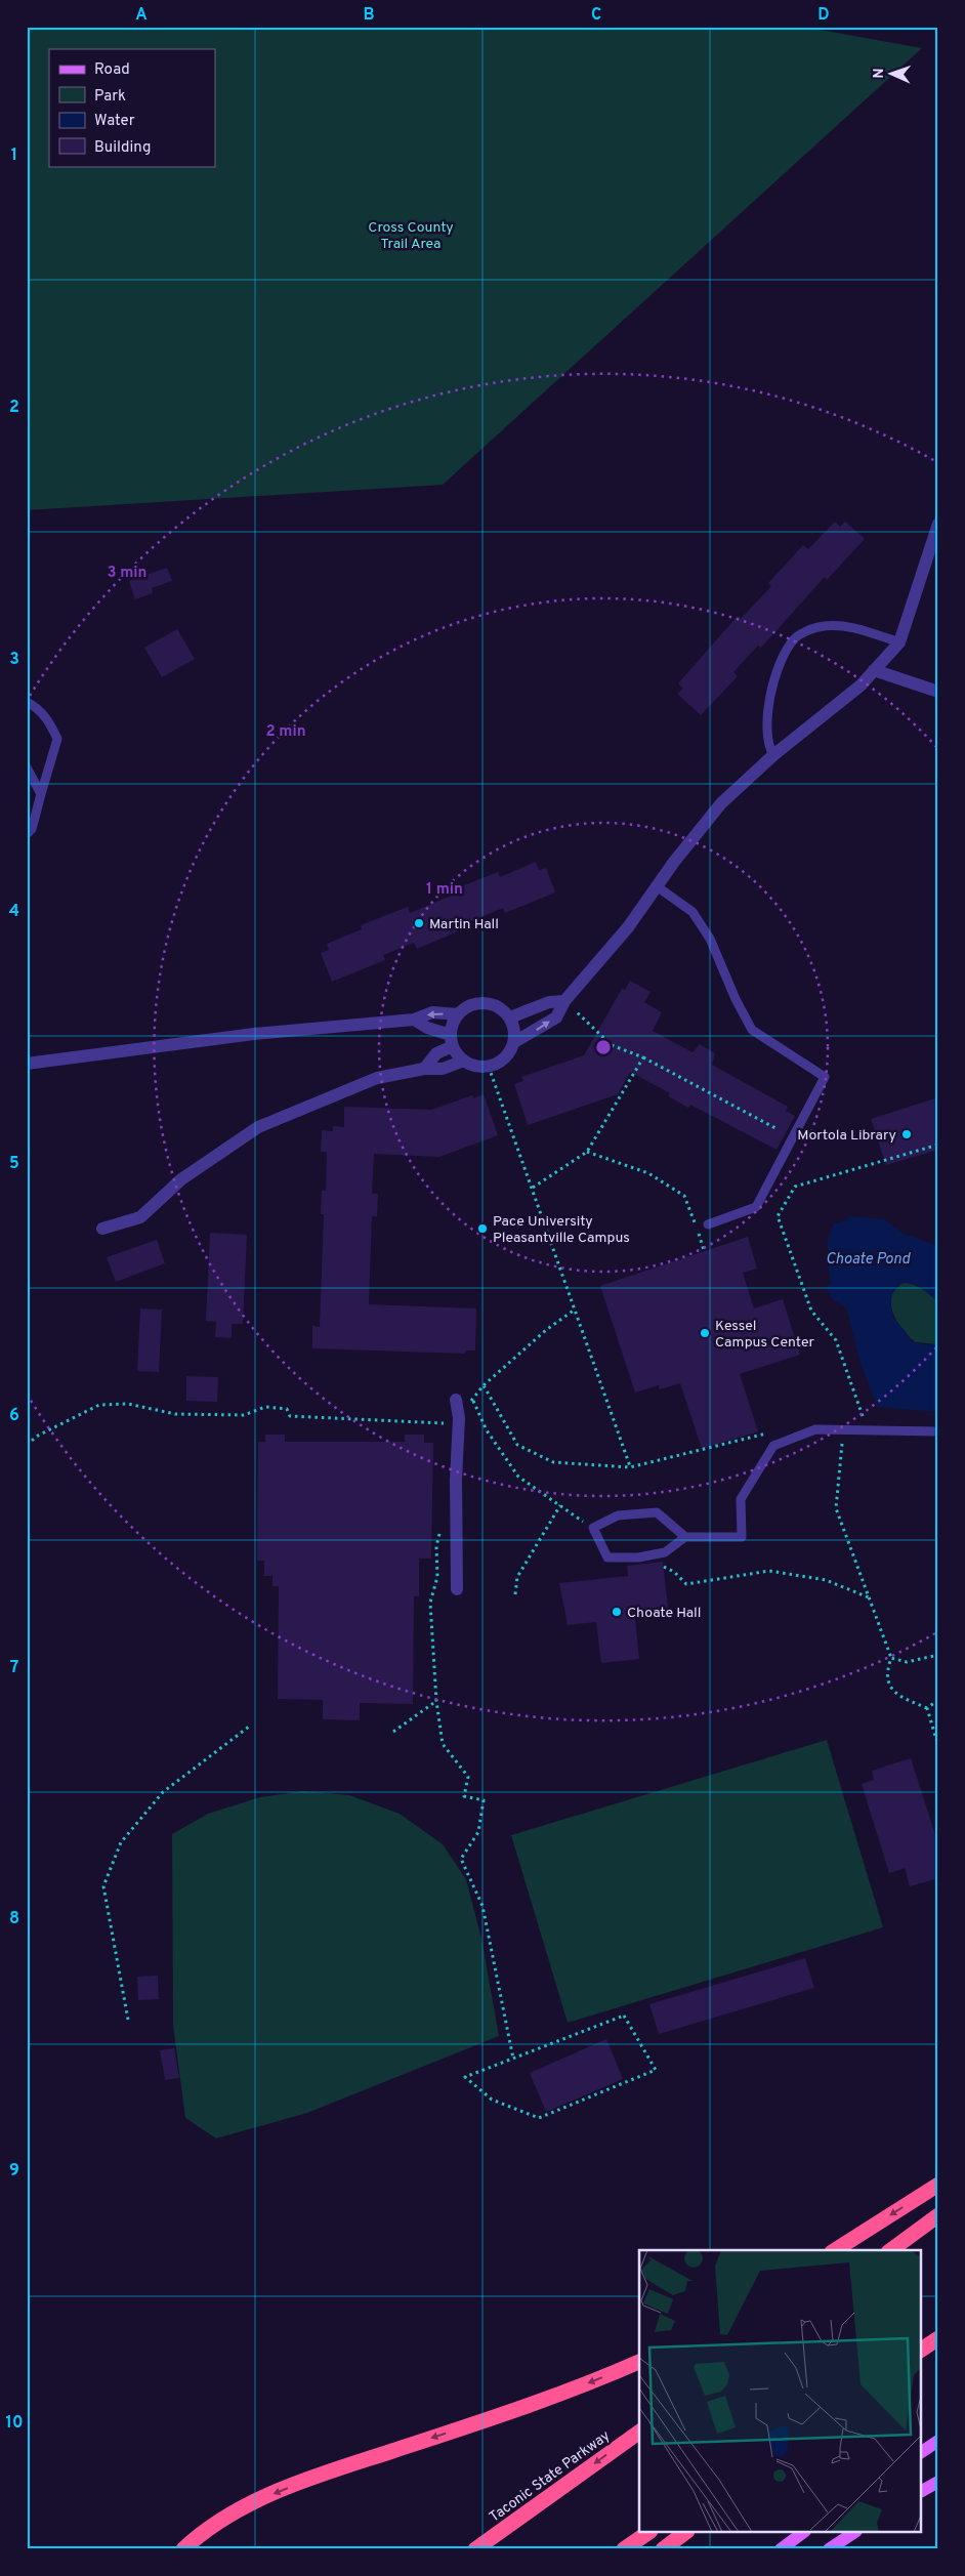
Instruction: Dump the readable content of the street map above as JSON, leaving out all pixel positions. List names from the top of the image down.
{
  "streets": {
    "highway": ["Taconic State Parkway"]
  },
  "water": ["Choate Pond"],
  "parks": ["Cross County Trail Area"],
  "places": [
    "Martin Hall",
    "Mortola Library",
    "Pace University Pleasantville Campus",
    "Kessel Campus Center",
    "Choate Hall"
  ],
  "legend": [
    "Road",
    "Park",
    "Water",
    "Building"
  ],
  "north": "left",
  "grid": {
    "columns": [
      "A",
      "B",
      "C",
      "D"
    ],
    "rows": [
      "1",
      "2",
      "3",
      "4",
      "5",
      "6",
      "7",
      "8",
      "9",
      "10"
    ]
  },
  "rings": ["3 min", "2 min", "1 min"]
}
